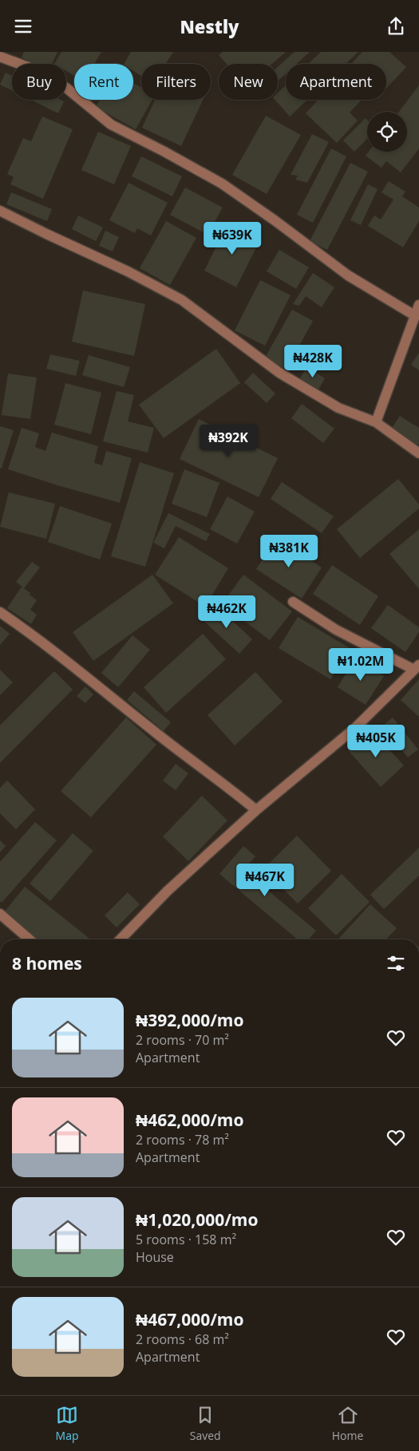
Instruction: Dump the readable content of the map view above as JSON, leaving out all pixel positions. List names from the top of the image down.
{
  "page": {
    "header": "Nestly",
    "chip": [
      "Buy",
      "Rent",
      "Filters",
      "New",
      "Apartment"
    ],
    "price": [
      "₦639K",
      "₦428K",
      "₦392K",
      "₦381K",
      "₦462K",
      "₦1.02M",
      "₦405K",
      "₦467K"
    ],
    "heading": "8 homes",
    "list": [
      {
        "name": "₦392,000/mo",
        "note": "2 rooms · 70 m² · Apartment"
      },
      {
        "name": "₦462,000/mo",
        "note": "2 rooms · 78 m² · Apartment"
      },
      {
        "name": "₦1,020,000/mo",
        "note": "5 rooms · 158 m² · House"
      },
      {
        "name": "₦467,000/mo",
        "note": "2 rooms · 68 m² · Apartment"
      }
    ],
    "tabs": ["Map", "Saved", "Home"]
  }
}
